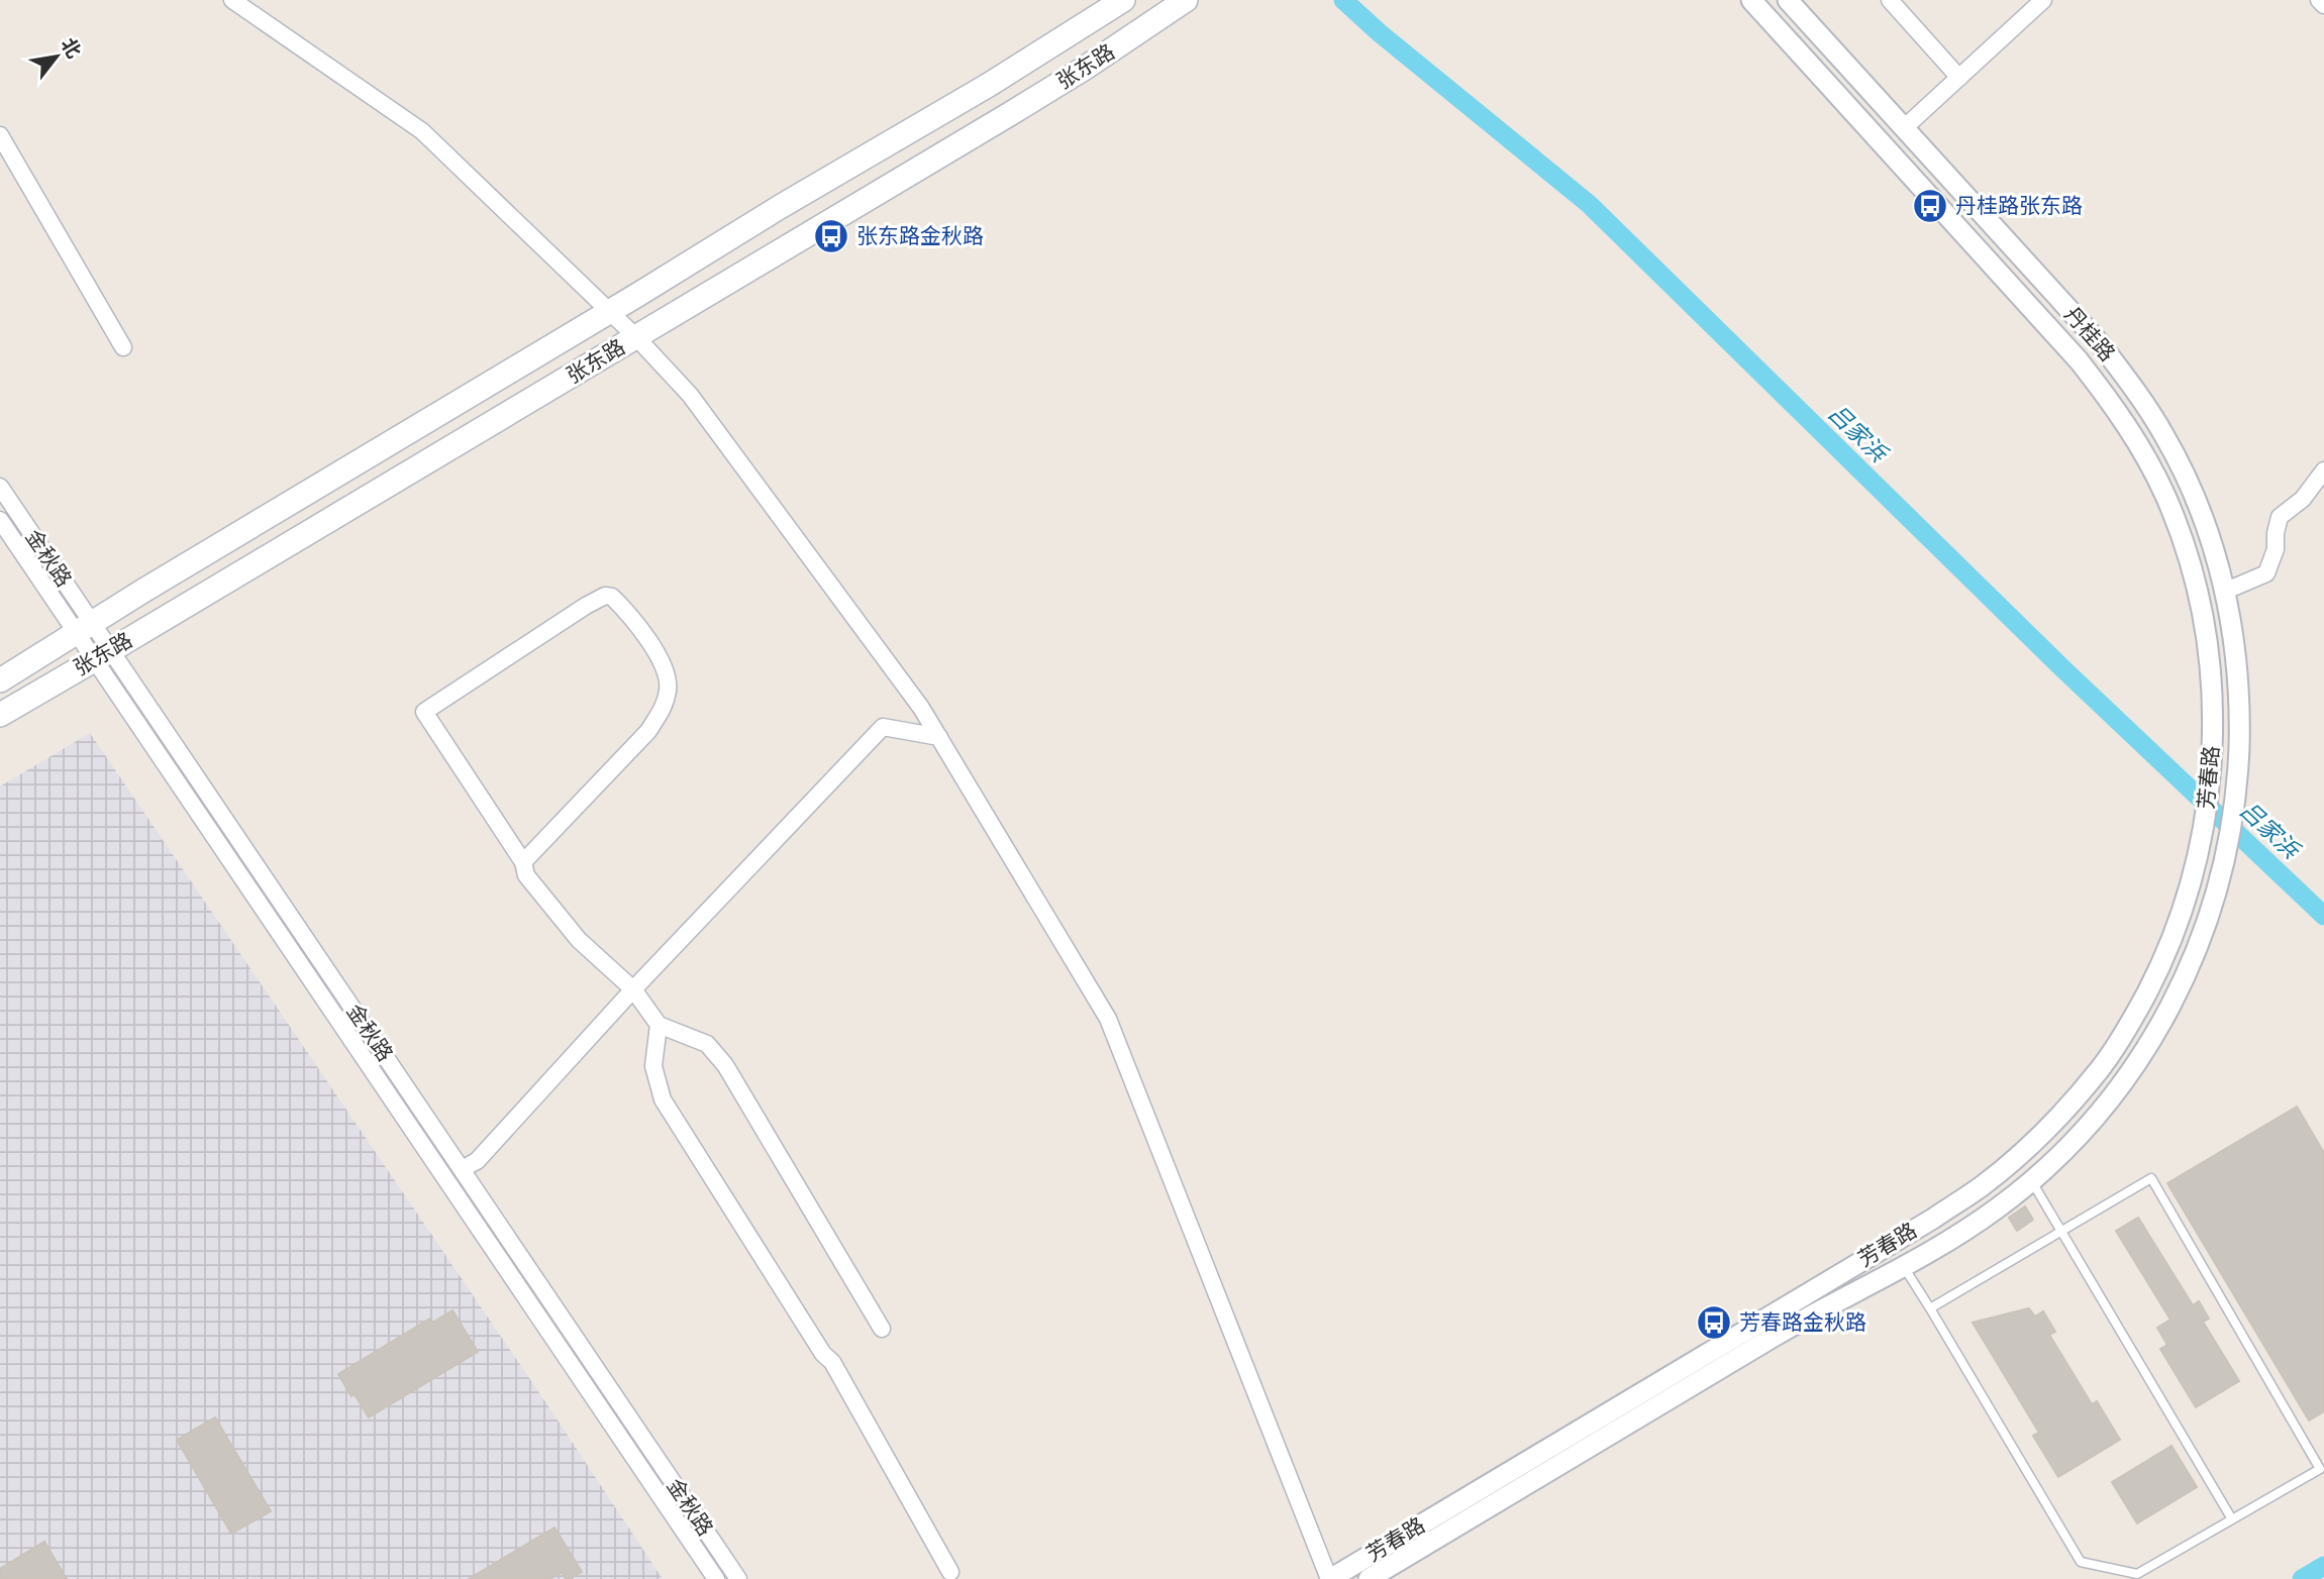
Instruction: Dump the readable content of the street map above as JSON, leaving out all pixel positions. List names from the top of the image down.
{
  "streets": {
    "main road": ["张东路"],
    "street": ["丹桂路", "金秋路", "芳春路"]
  },
  "crossings": [
    ["张东路", "金秋路"],
    ["丹桂路", "芳春路"]
  ],
  "water": ["吕家浜"],
  "places": {
    "bus stop": ["丹桂路张东路", "张东路金秋路", "芳春路金秋路"]
  },
  "north": "top right"
}
